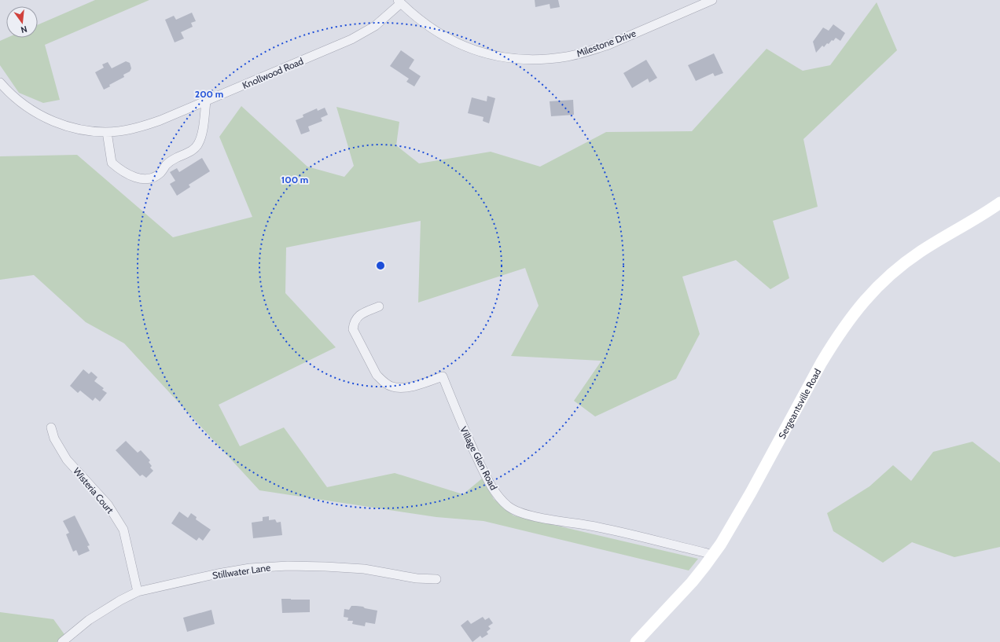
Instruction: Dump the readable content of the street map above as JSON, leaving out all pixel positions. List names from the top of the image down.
{
  "streets": {
    "main road": ["Sergeantsville Road"],
    "street": [
      "Milestone Drive",
      "Knollwood Road",
      "Village Glen Road",
      "Wisteria Court",
      "Stillwater Lane"
    ]
  },
  "crossings": [
    ["Milestone Drive", "Knollwood Road"],
    ["Sergeantsville Road", "Village Glen Road"],
    ["Wisteria Court", "Stillwater Lane"]
  ],
  "north": "bottom",
  "rings": ["200 m", "100 m"]
}
